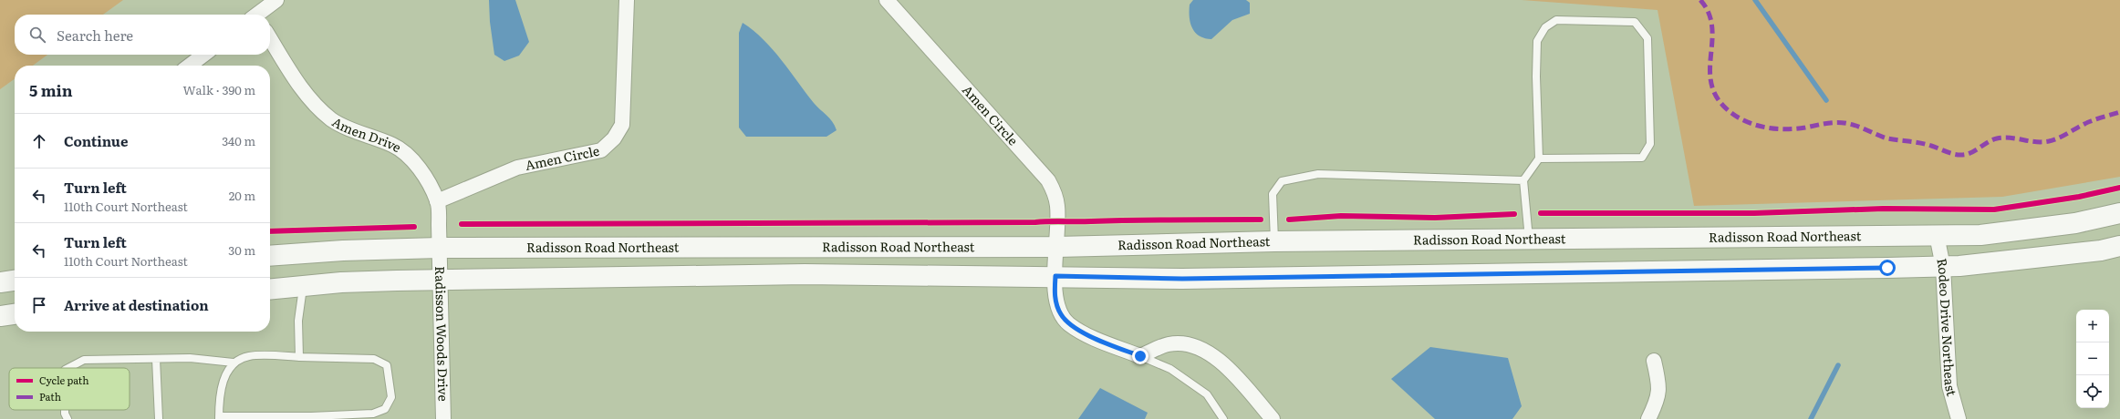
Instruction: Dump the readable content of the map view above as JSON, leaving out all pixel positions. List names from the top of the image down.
{
  "streets": {
    "main road": ["Radisson Road Northeast"],
    "street": [
      "Amen Circle",
      "Amen Drive",
      "Rodeo Drive Northeast",
      "Radisson Woods Drive"
    ]
  },
  "crossings": [
    ["Amen Circle", "Amen Drive"],
    ["Amen Circle", "Radisson Road Northeast"],
    ["Amen Drive", "Radisson Road Northeast"],
    ["Amen Drive", "Radisson Woods Drive"],
    ["Radisson Road Northeast", "Rodeo Drive Northeast"],
    ["Radisson Road Northeast", "Radisson Woods Drive"]
  ],
  "legend": ["Cycle path", "Path"],
  "page": {
    "search": "Search here",
    "heading": ["5 min", "Walk · 390 m"],
    "list": [
      ["Continue", "340 m"],
      ["Turn left", "110th Court Northeast", "20 m"],
      ["Turn left", "110th Court Northeast", "30 m"],
      "Arrive at destination"
    ],
    "map_buttons": ["+", "−"]
  }
}
